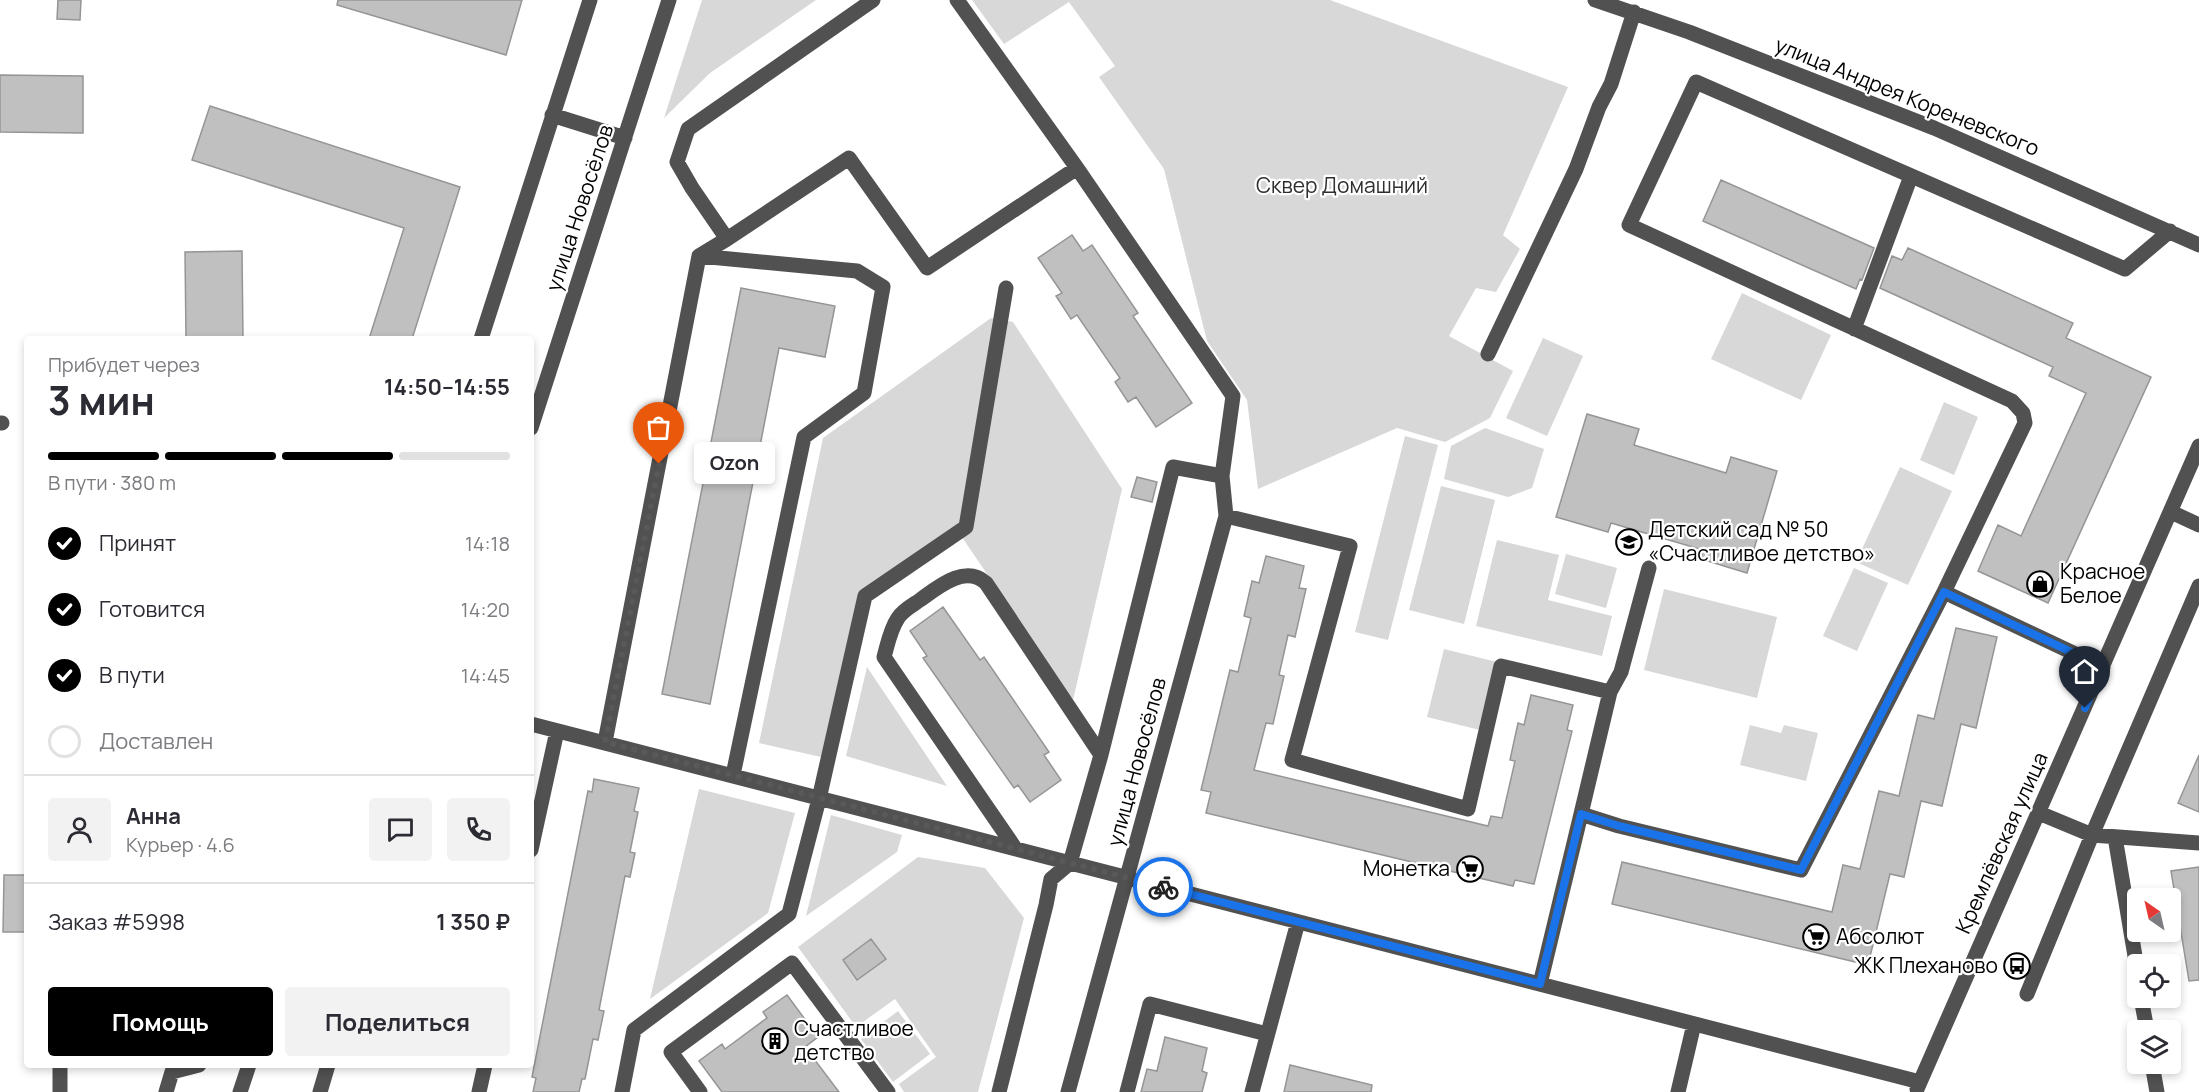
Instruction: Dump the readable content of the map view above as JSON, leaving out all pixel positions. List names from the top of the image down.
{
  "streets": {
    "street": ["улица Андрея Кореневского", "улица Новосёлов", "Кремлёвская улица"]
  },
  "parks": ["Сквер Домашний"],
  "places": {
    "other": ["Ozon"],
    "school or university": ["Детский сад № 50 «Счастливое детство»"],
    "shop": ["Красное Белое"],
    "supermarket": ["Монетка", "Абсолют"],
    "bus stop": ["ЖК Плеханово"],
    "building": ["Счастливое детство"]
  },
  "north": "top left",
  "page": {
    "heading": ["3 мин", "Прибудет через", "14:50–14:55"],
    "panel": [
      "Анна",
      "Курьер · 4.6",
      "Заказ #5998",
      "1 350 ₽"
    ],
    "bar": "В пути · 380 m",
    "bubble": "Ozon",
    "list": [
      ["Принят", "14:18"],
      ["Готовится", "14:20"],
      ["В пути", "14:45"],
      "Доставлен"
    ],
    "buttons": ["Помощь", "Поделиться"]
  }
}
